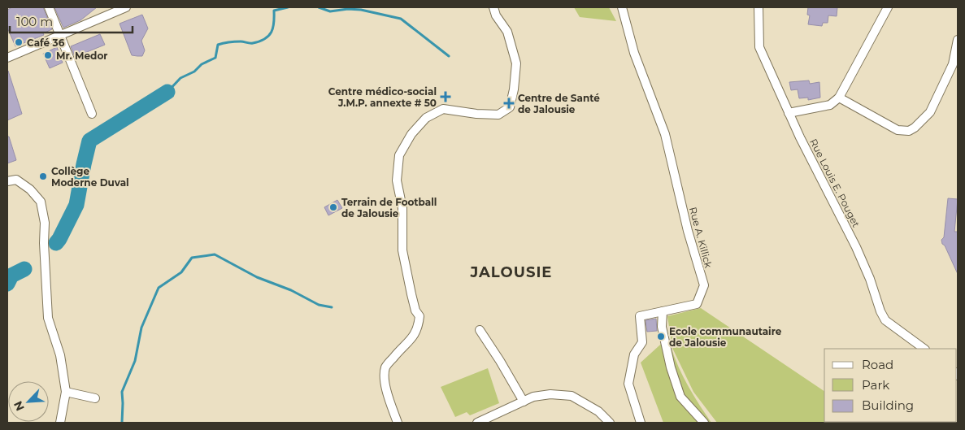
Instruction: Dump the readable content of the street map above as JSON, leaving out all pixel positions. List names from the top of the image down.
{
  "streets": {
    "street": ["Rue Louis E. Pouget", "Rue A. Killick"]
  },
  "districts": ["JALOUSIE"],
  "places": {
    "other": [
      "Café 36",
      "Mr. Medor",
      "Collège Moderne Duval",
      "Terrain de Football de Jalousie",
      "Ecole communautaire de Jalousie"
    ],
    "health": ["Centre médico-social J.M.P. annexte # 50", "Centre de Santé de Jalousie"]
  },
  "legend": ["Road", "Park", "Building"],
  "scale_bar": "100 m",
  "north": "bottom left"
}
